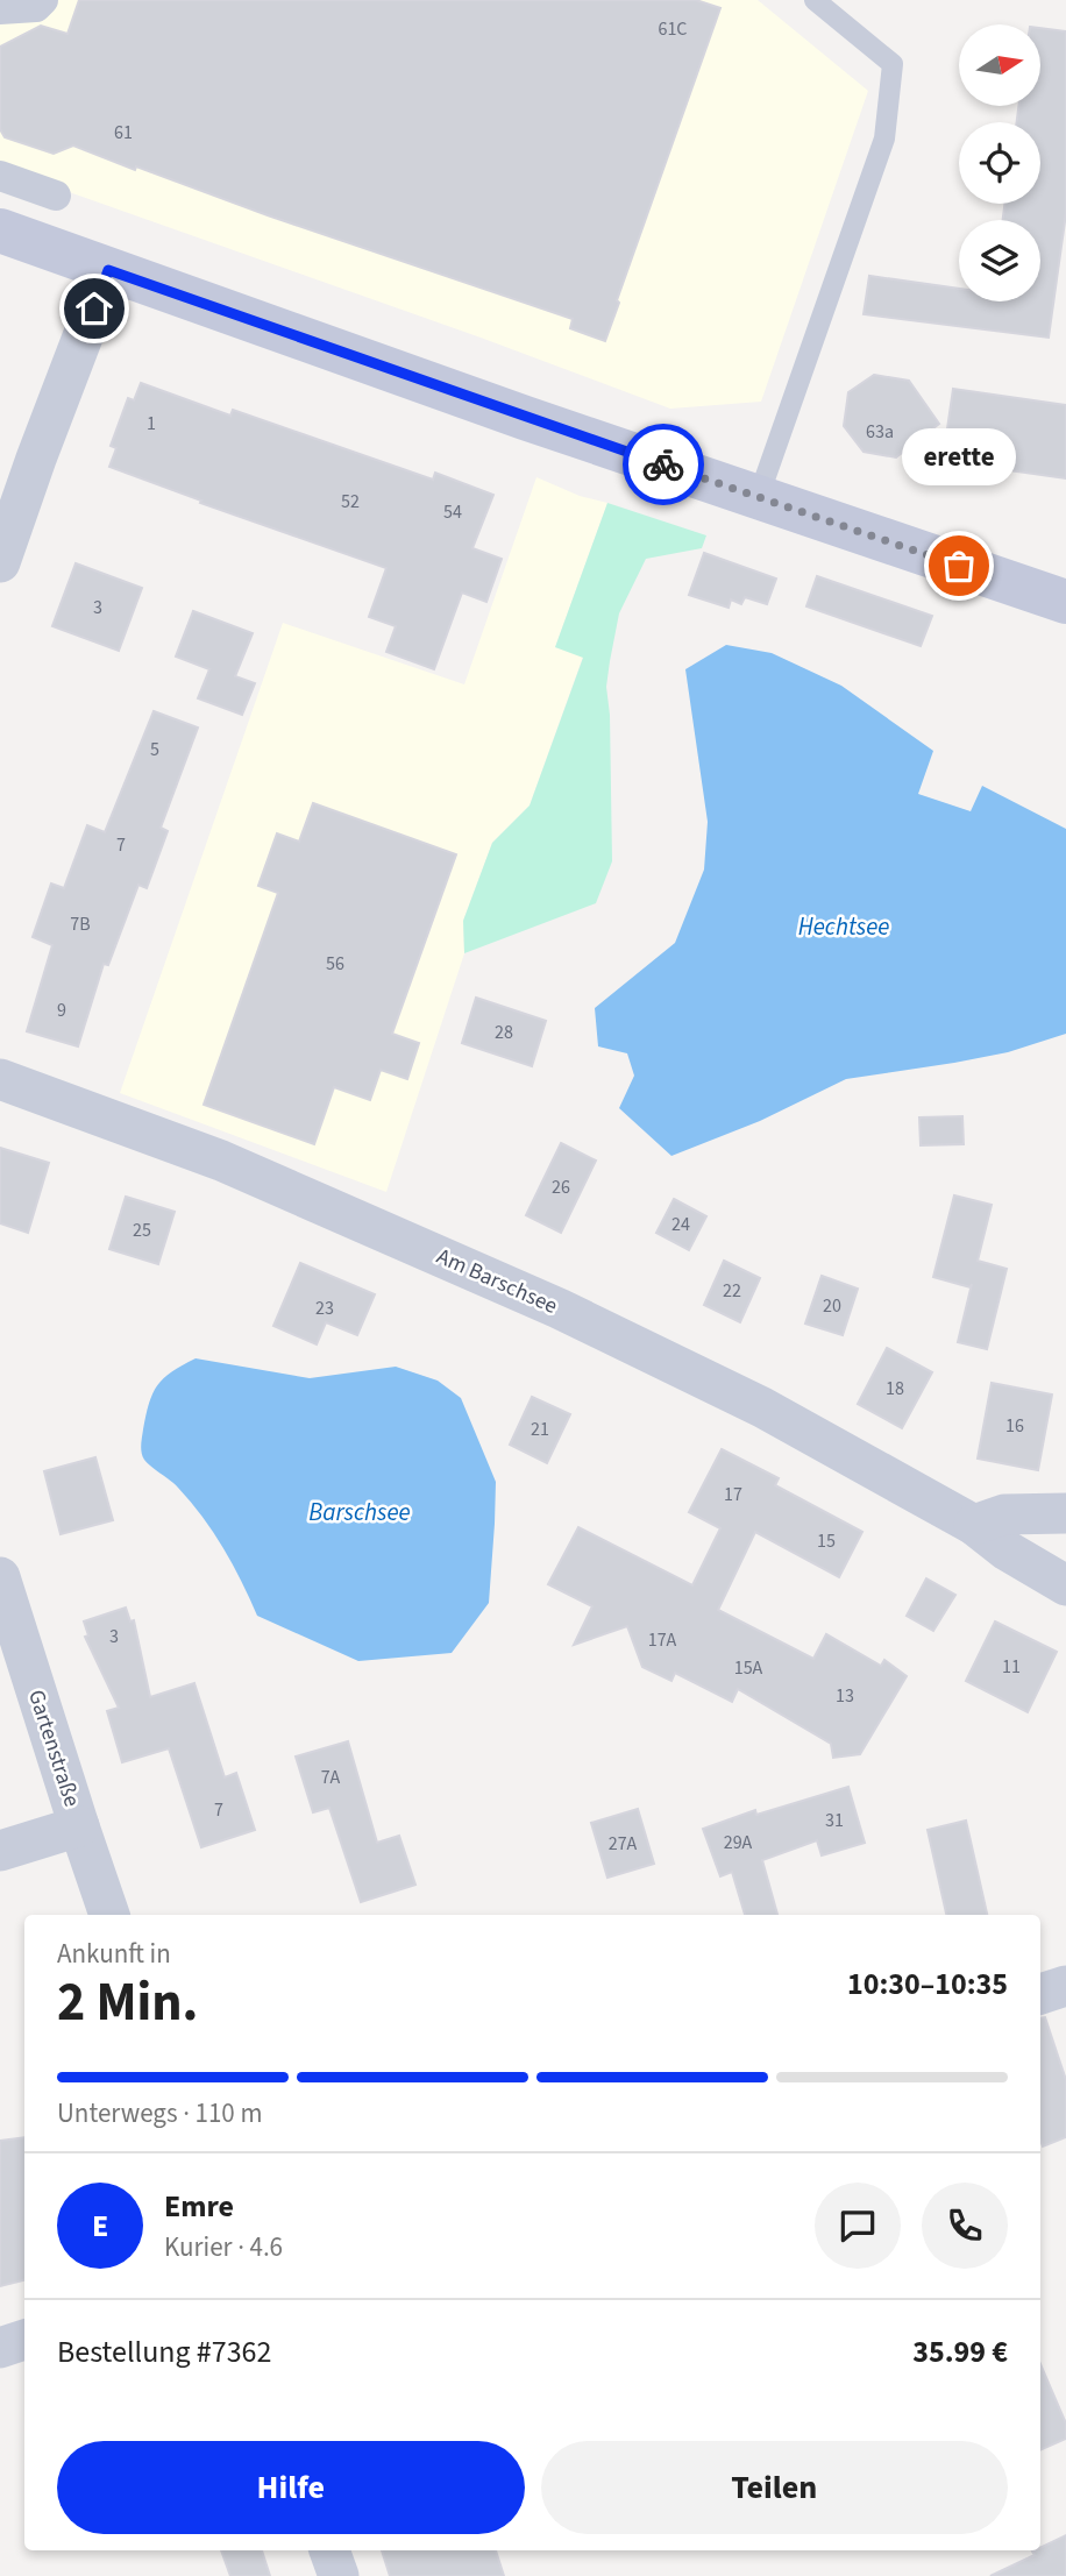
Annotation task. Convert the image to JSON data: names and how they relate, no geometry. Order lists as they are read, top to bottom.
{
  "streets": {
    "street": ["Am Barschsee", "Gartenstraße"]
  },
  "water": ["Hechtsee", "Barschsee"],
  "places": ["erette"],
  "house_numbers": [
    "61C",
    "61",
    "1",
    "63a",
    "52",
    "54",
    "3",
    "5",
    "7",
    "7B",
    "56",
    "9",
    "28",
    "26",
    "24",
    "25",
    "22",
    "20",
    "23",
    "18",
    "16",
    "21",
    "17",
    "15",
    "3",
    "17A",
    "11",
    "15A",
    "13",
    "7A",
    "7",
    "31",
    "29A",
    "27A"
  ],
  "north": "right",
  "page": {
    "bubble": "erette",
    "heading": ["2 Min.", "Ankunft in", "10:30–10:35"],
    "panel": [
      "Emre",
      "Kurier · 4.6",
      "Bestellung #7362",
      "35.99 €"
    ],
    "bar": "Unterwegs · 110 m",
    "round": "E",
    "buttons": ["Hilfe", "Teilen"]
  }
}
